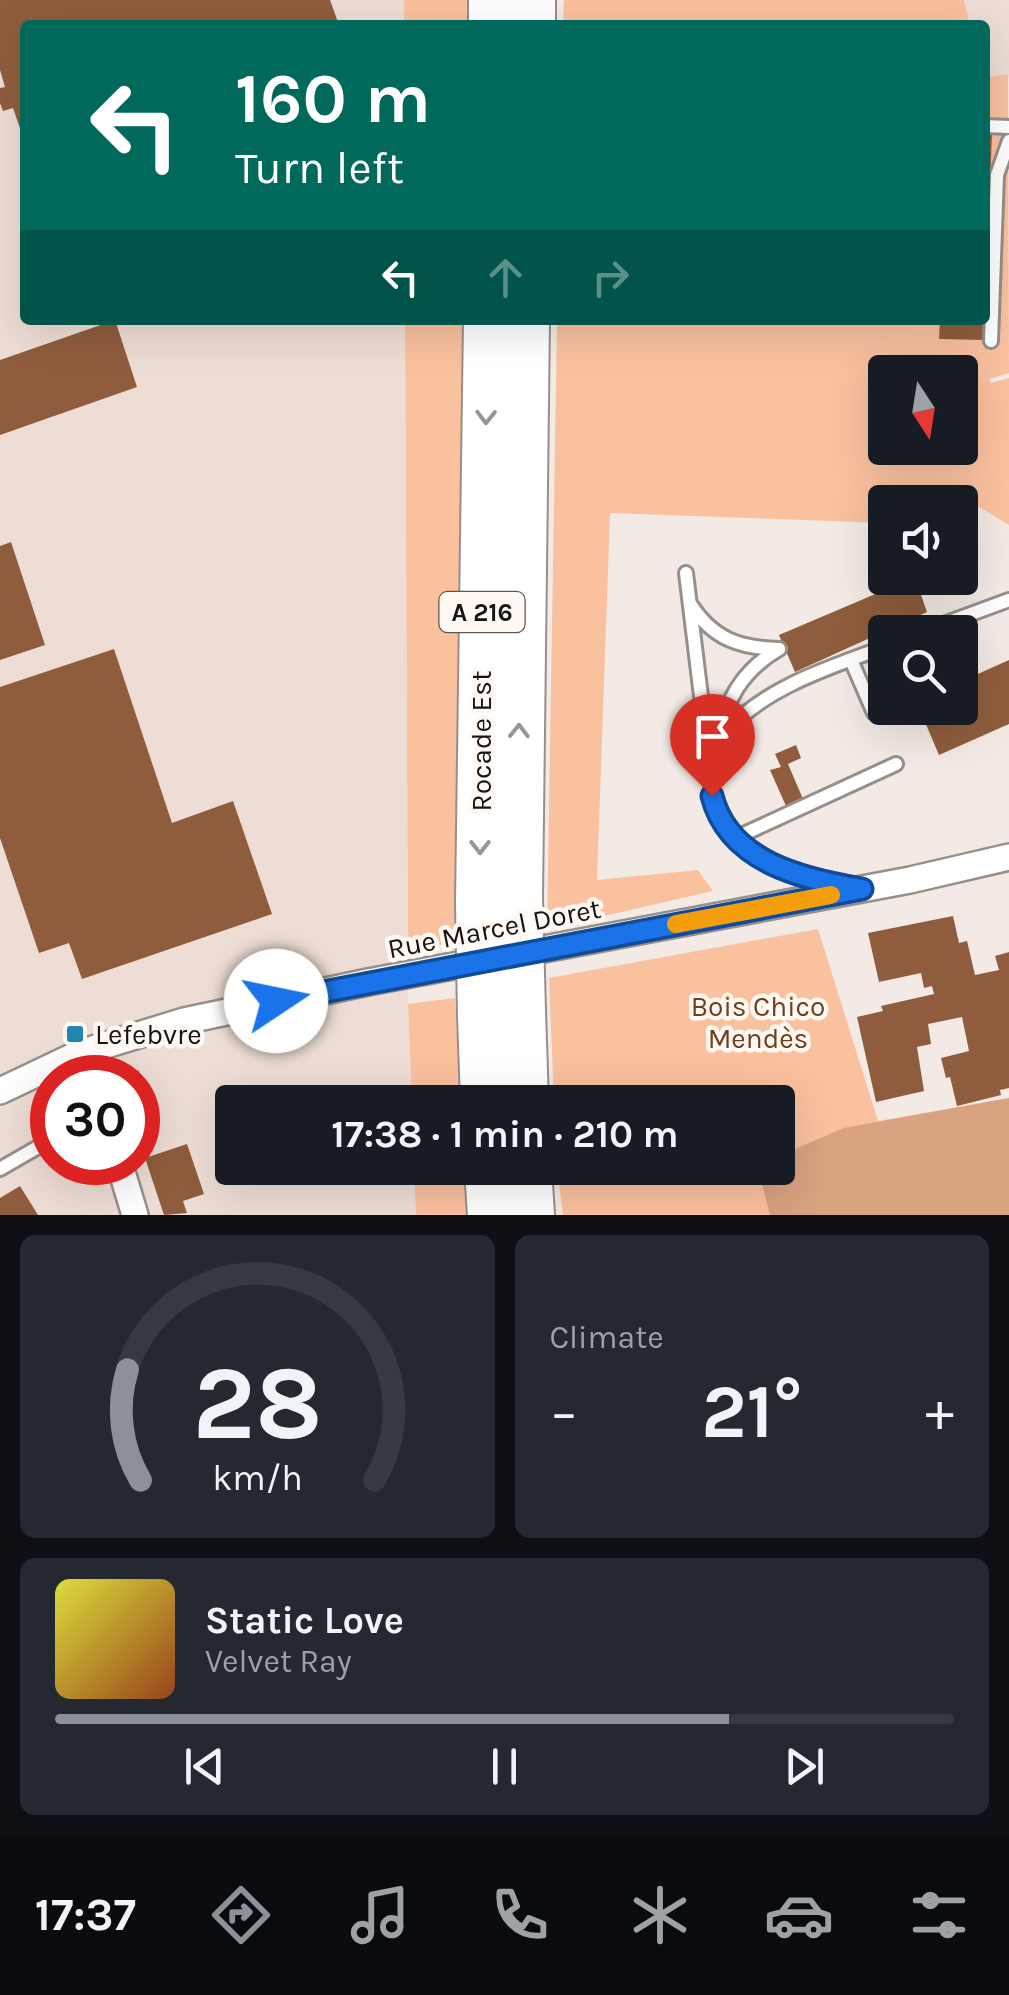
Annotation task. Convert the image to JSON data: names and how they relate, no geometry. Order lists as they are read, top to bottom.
{
  "streets": {
    "highway": ["A 216", "Rocade Est"],
    "street": ["Rue Marcel Doret"]
  },
  "parks": ["Bois Chico Mendès"],
  "places": {
    "transit": ["Lefebvre"]
  },
  "north": "bottom",
  "page": {
    "turn": ["160 m", "Turn left"],
    "limit": "30",
    "trip": "17:38 · 1 min · 210 m",
    "tile": "Climate",
    "heat": ["−", "21°", "+"],
    "song": ["Static Love", "Velvet Ray"],
    "tabs": "17:37",
    "gauge": ["28", "km/h"]
  }
}
